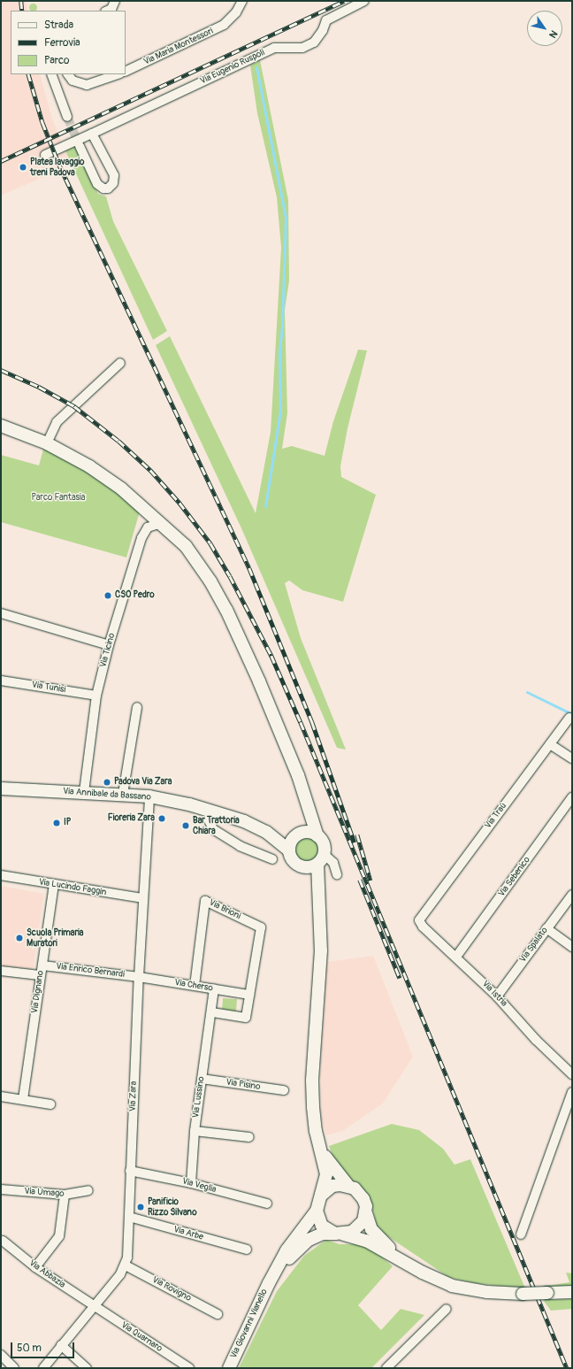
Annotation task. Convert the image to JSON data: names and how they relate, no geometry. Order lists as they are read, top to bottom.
{
  "streets": {
    "main road": ["Via Annibale da Bassano", "Via Giovanni Vianello"],
    "street": [
      "Via Maria Montessori",
      "Via Eugenio Ruspoli",
      "Via Ticino",
      "Via Tunisi",
      "Via Traù",
      "Via Sebenico",
      "Via Lucindo Faggin",
      "Via Brioni",
      "Via Spalato",
      "Via Enrico Bernardi",
      "Via Cherso",
      "Via Dignano",
      "Via Istria",
      "Via Pisino",
      "Via Zara",
      "Via Lussino",
      "Via Veglia",
      "Via Umago",
      "Via Arbe",
      "Via Abbazia",
      "Via Rovigno",
      "Via Quarnaro"
    ]
  },
  "crossings": [
    ["Via Ticino", "Via Tunisi"],
    ["Via Ticino", "Via Annibale da Bassano"],
    ["Via Annibale da Bassano", "Via Zara"],
    ["Via Traù", "Via Istria"],
    ["Via Sebenico", "Via Istria"],
    ["Via Lucindo Faggin", "Via Dignano"],
    ["Via Lucindo Faggin", "Via Zara"],
    ["Via Brioni", "Via Cherso"],
    ["Via Spalato", "Via Istria"],
    ["Via Enrico Bernardi", "Via Cherso"],
    ["Via Enrico Bernardi", "Via Dignano"],
    ["Via Enrico Bernardi", "Via Zara"],
    ["Via Cherso", "Via Zara"],
    ["Via Cherso", "Via Lussino"],
    ["Via Pisino", "Via Lussino"],
    ["Via Zara", "Via Veglia"],
    ["Via Zara", "Via Arbe"],
    ["Via Zara", "Via Rovigno"],
    ["Via Lussino", "Via Veglia"],
    ["Via Abbazia", "Via Quarnaro"]
  ],
  "parks": ["Parco Fantasia"],
  "places": [
    "Platea lavaggio treni Padova",
    "CSO Pedro",
    "Padova Via Zara",
    "Fioreria Zara",
    "IP",
    "Bar Trattoria Chiara",
    "Scuola Primaria Muratori",
    "Panificio Rizzo Silvano"
  ],
  "legend": ["Strada", "Ferrovia", "Parco"],
  "scale_bar": "50 m",
  "north": "bottom right"
}
